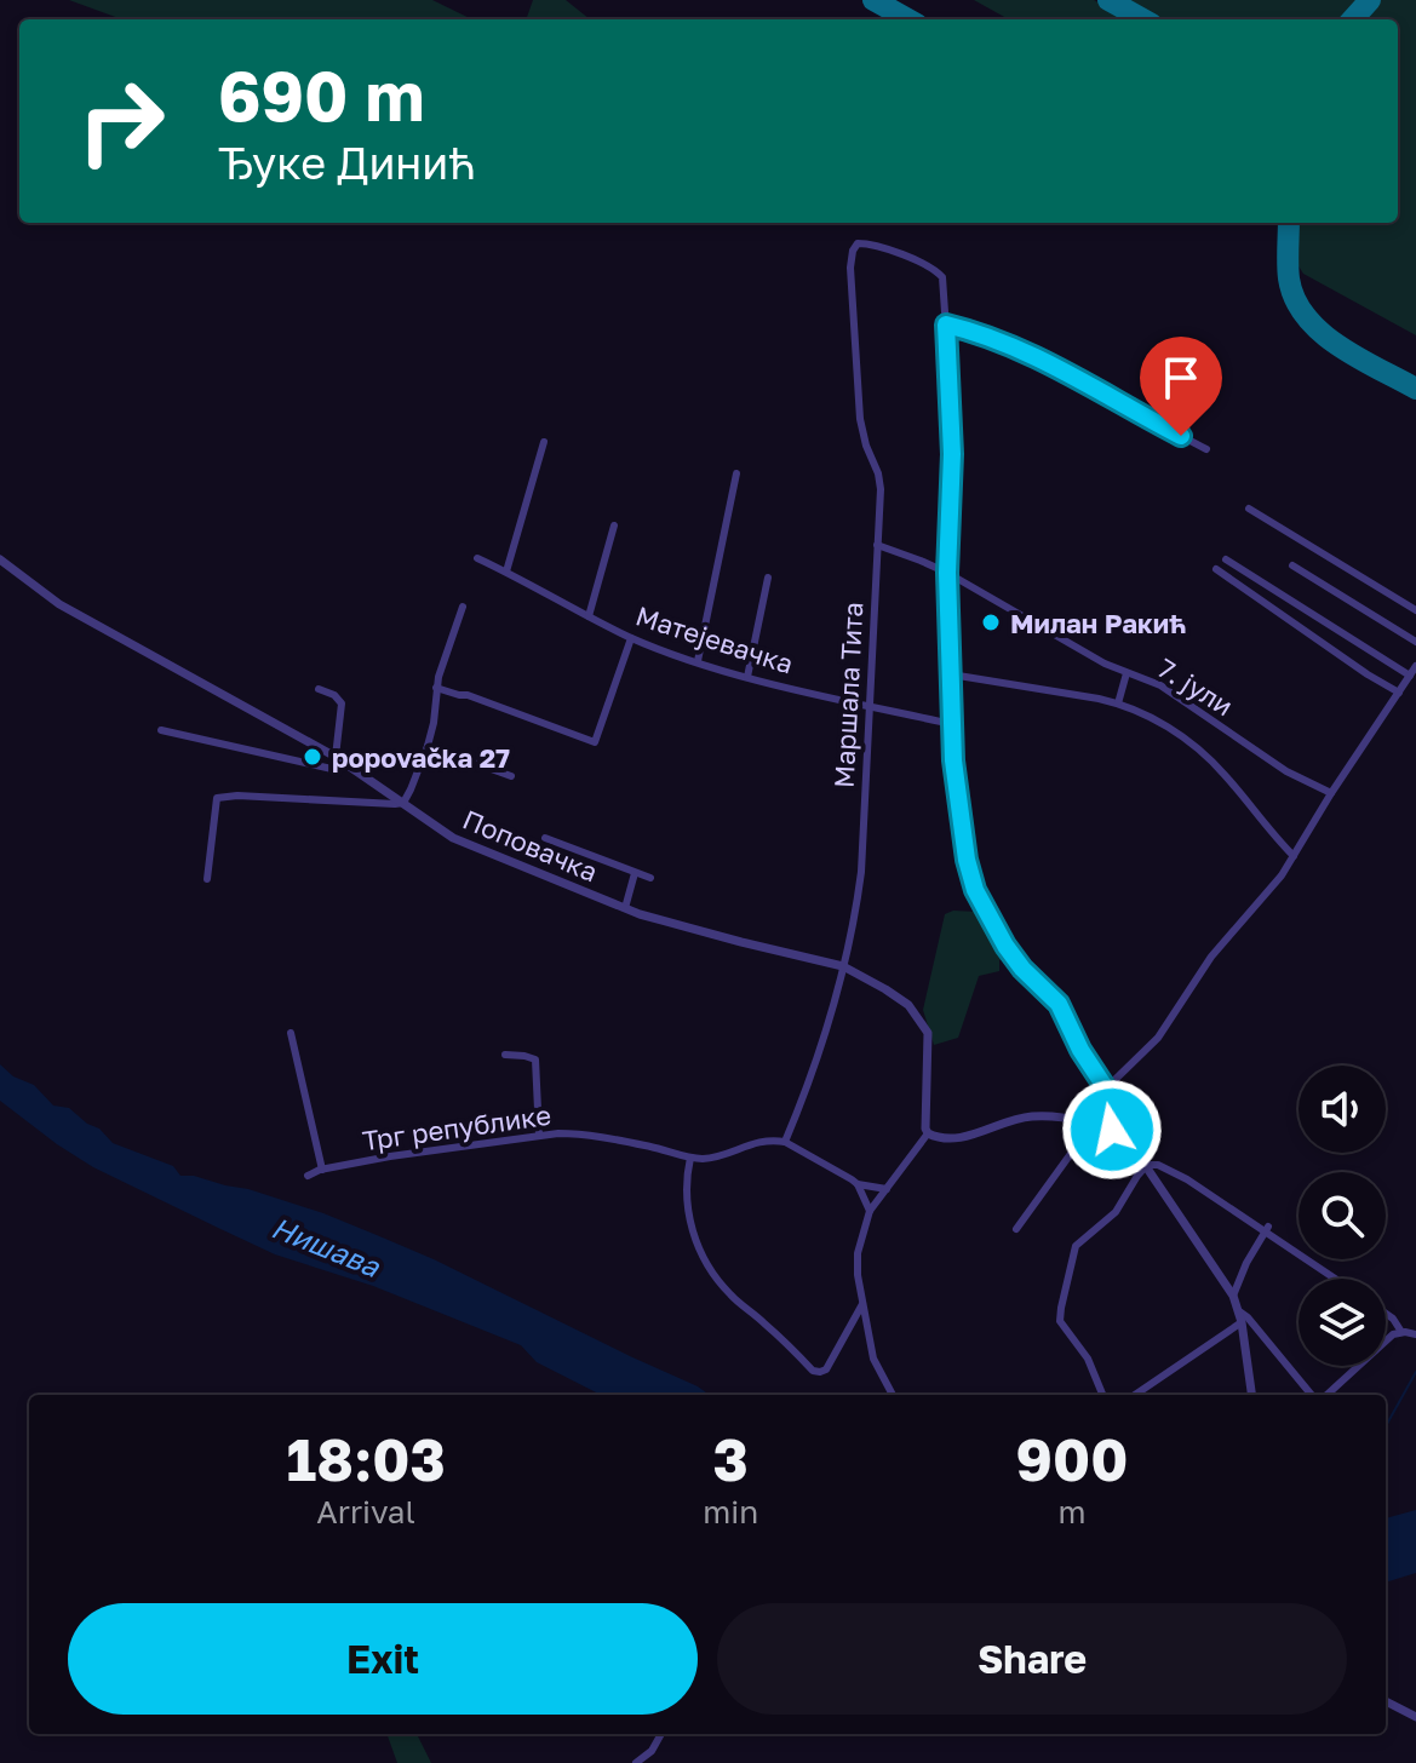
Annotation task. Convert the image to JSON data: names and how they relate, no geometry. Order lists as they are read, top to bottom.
{
  "streets": {
    "street": [
      "Матејевачка",
      "7. јули",
      "Маршала Тита",
      "Поповачка",
      "Трг републике"
    ]
  },
  "crossings": [
    ["Матејевачка", "Маршала Тита"],
    ["7. јули", "Маршала Тита"],
    ["Маршала Тита", "Поповачка"],
    ["Маршала Тита", "Трг републике"]
  ],
  "water": ["Нишава"],
  "places": ["Милан Ракић", "popovačka 27"],
  "page": {
    "turn": ["690 m", "Ђуке Динић"],
    "eta": [
      "18:03",
      "Arrival",
      "3",
      "min",
      "900",
      "m"
    ],
    "buttons": ["Exit", "Share"]
  }
}
